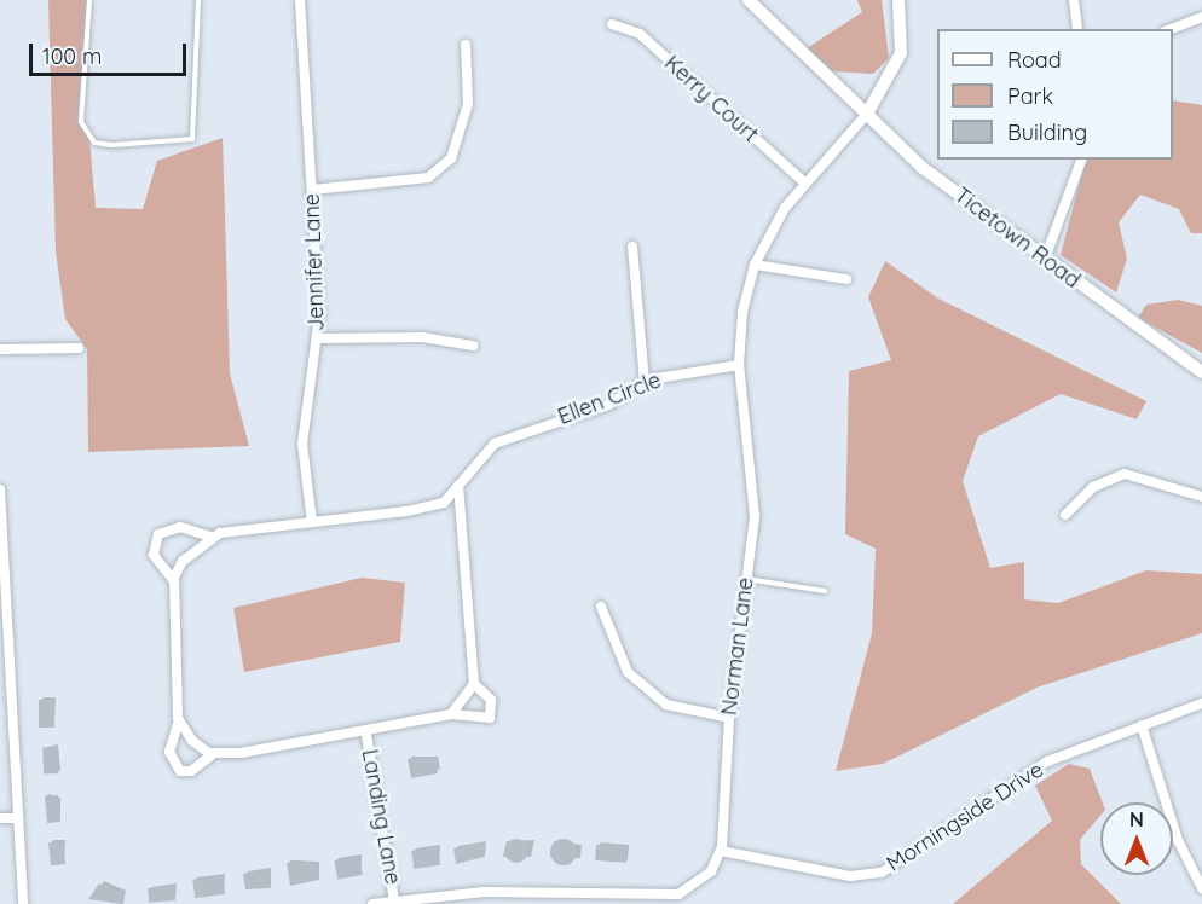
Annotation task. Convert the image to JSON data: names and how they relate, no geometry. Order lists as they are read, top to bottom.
{
  "streets": {
    "street": [
      "Kerry Court",
      "Ticetown Road",
      "Jennifer Lane",
      "Ellen Circle",
      "Norman Lane",
      "Landing Lane",
      "Morningside Drive"
    ]
  },
  "crossings": [
    ["Kerry Court", "Norman Lane"],
    ["Ticetown Road", "Norman Lane"],
    ["Jennifer Lane", "Ellen Circle"],
    ["Ellen Circle", "Norman Lane"],
    ["Norman Lane", "Morningside Drive"]
  ],
  "legend": ["Road", "Park", "Building"],
  "scale_bar": "100 m",
  "north": "top"
}
